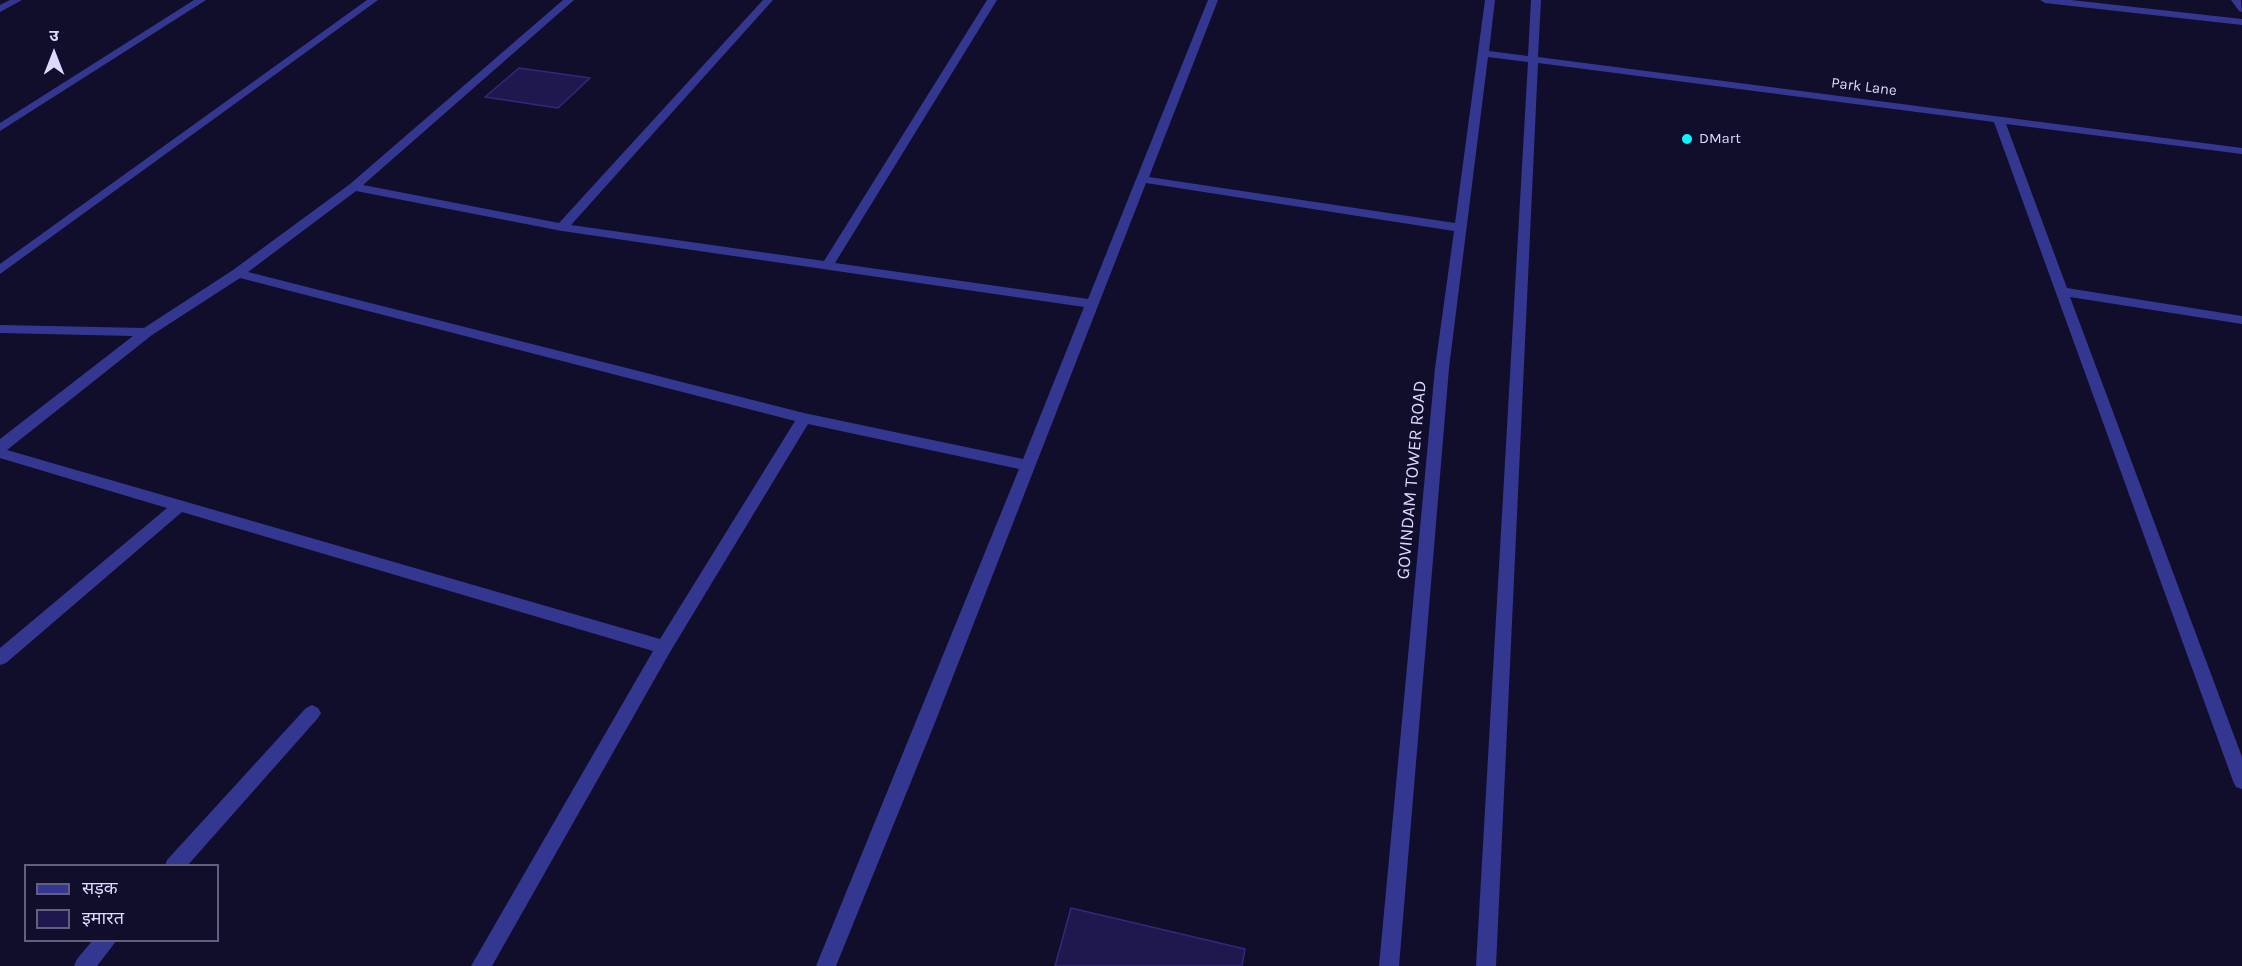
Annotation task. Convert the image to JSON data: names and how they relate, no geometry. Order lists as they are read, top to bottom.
{
  "streets": {
    "street": ["Park Lane", "GOVINDAM TOWER ROAD"]
  },
  "crossings": [
    ["Park Lane", "GOVINDAM TOWER ROAD"]
  ],
  "places": ["DMart"],
  "legend": ["सड़क", "इमारत"],
  "north": "top"
}
